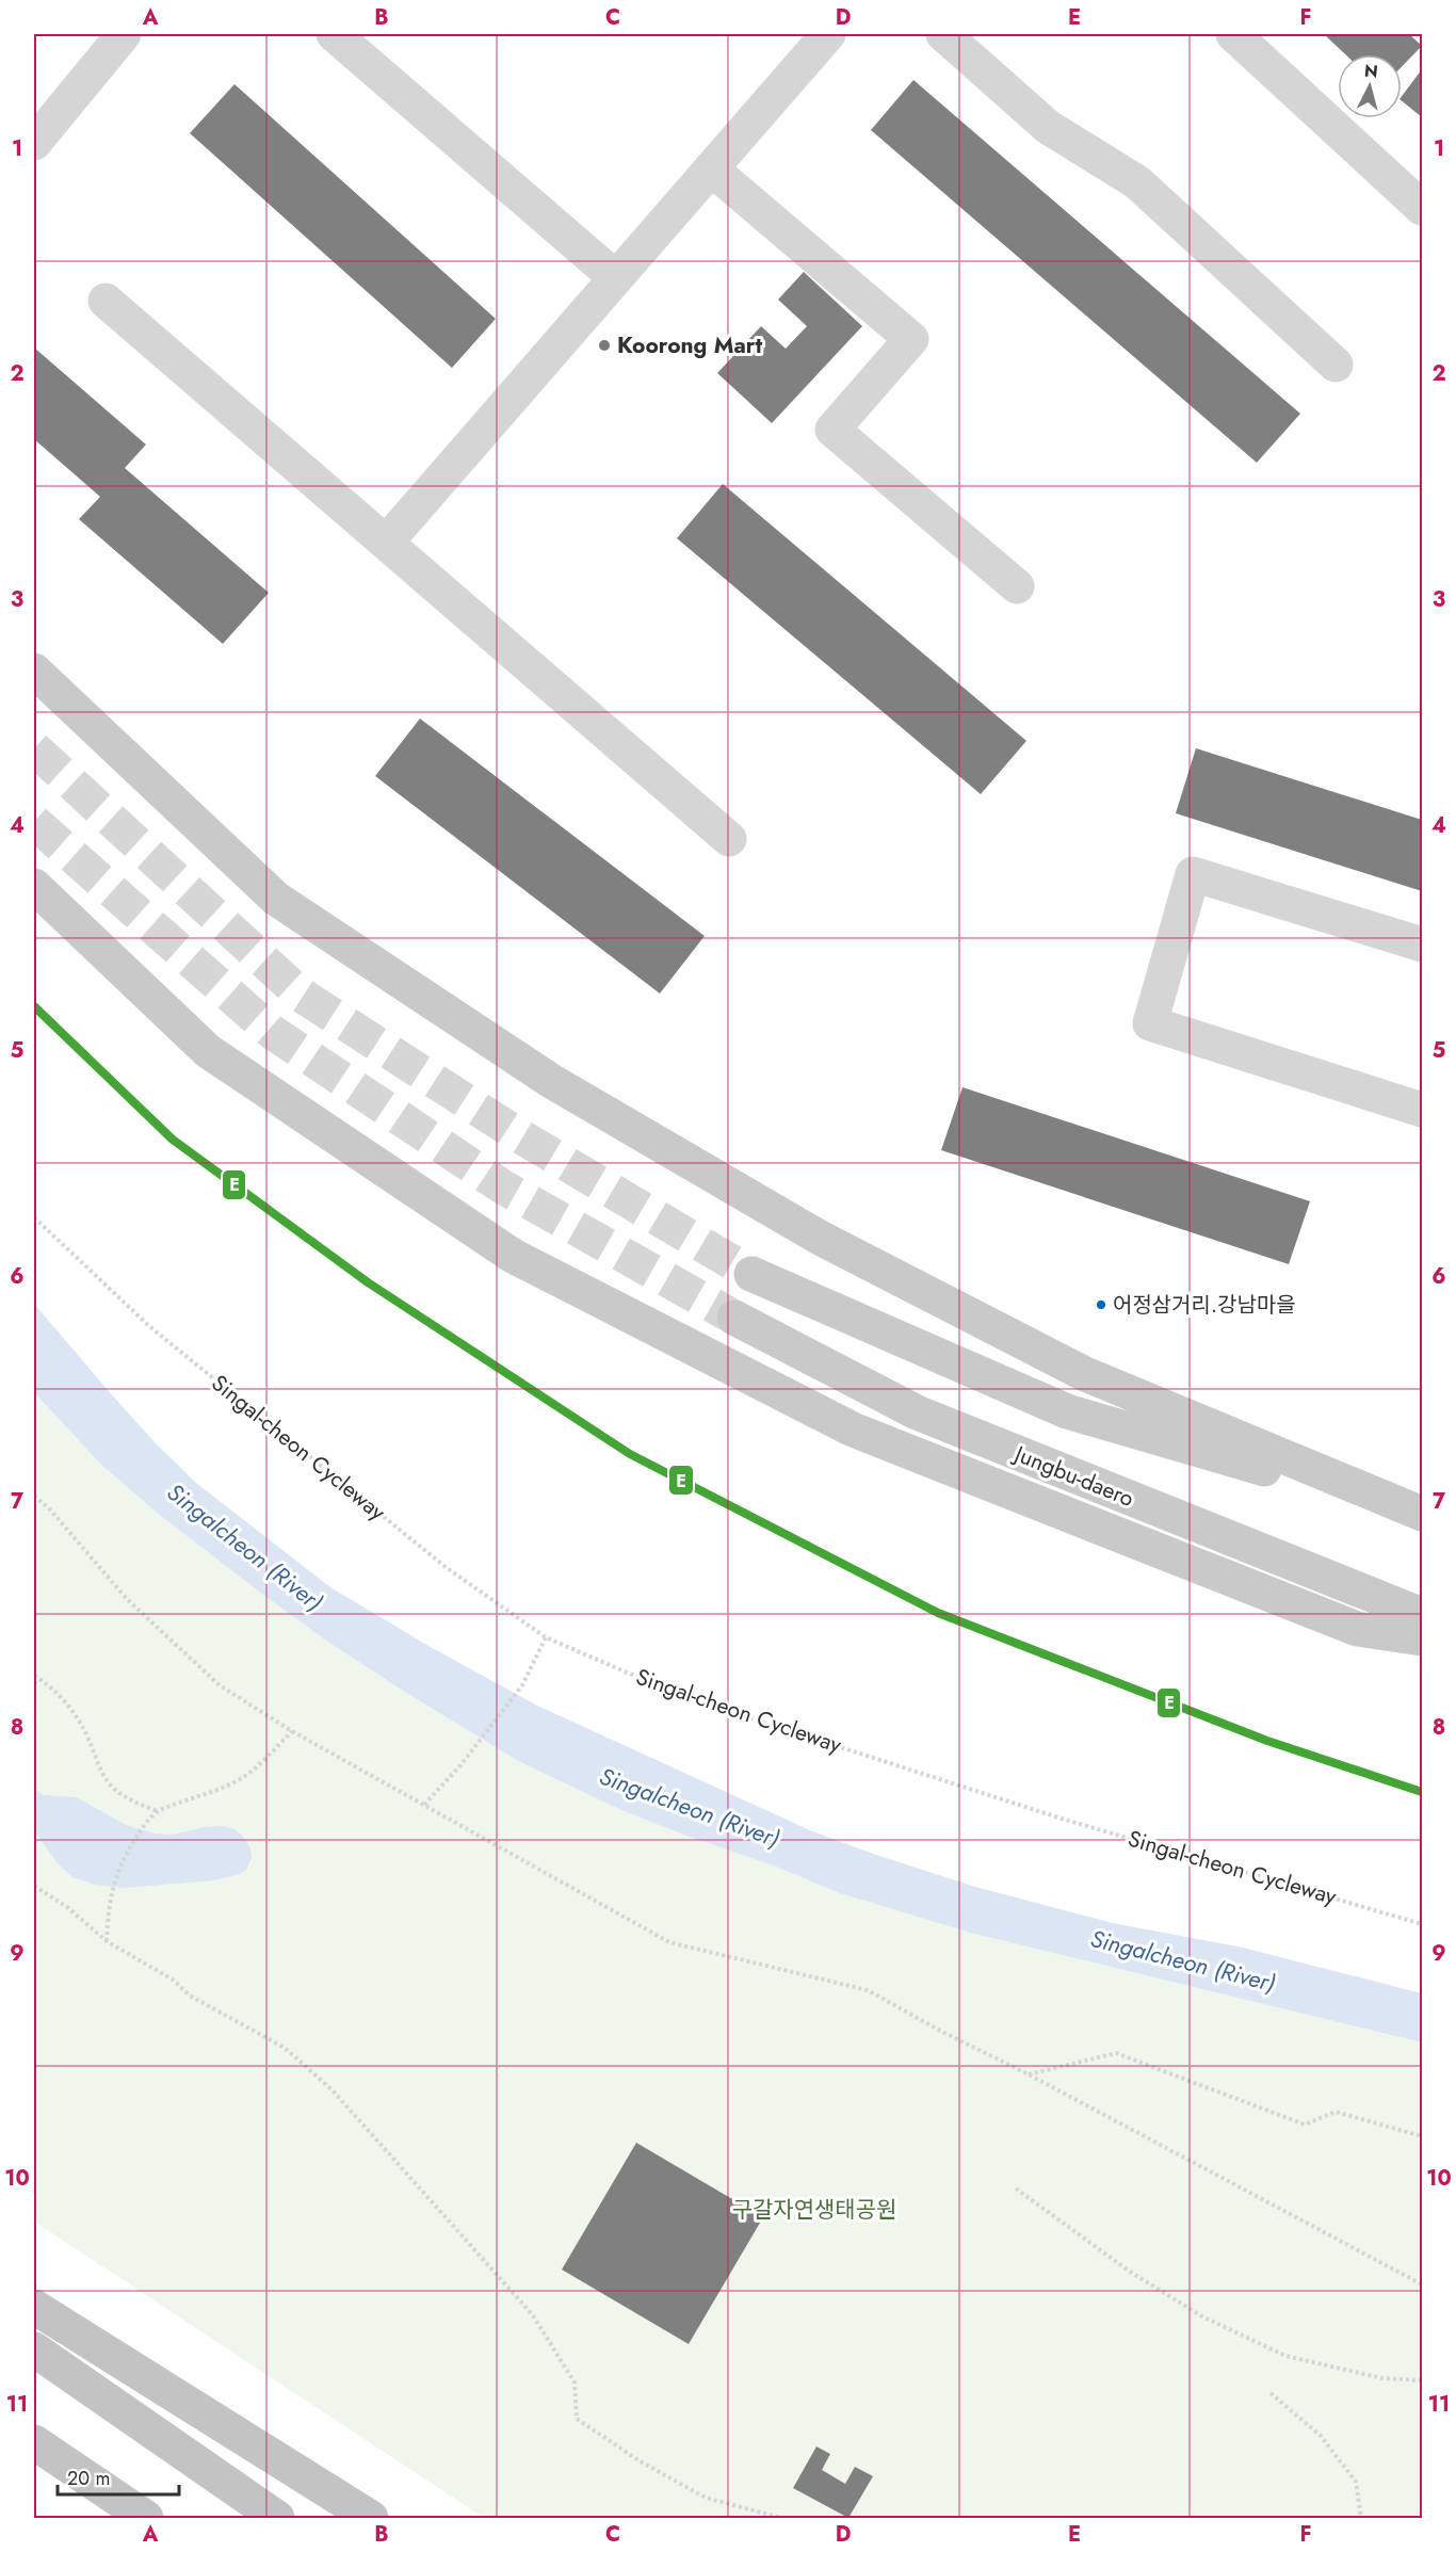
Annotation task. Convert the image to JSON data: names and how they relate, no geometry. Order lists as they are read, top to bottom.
{
  "streets": {
    "main road": ["Jungbu-daero"],
    "path": ["Singal-cheon Cycleway"]
  },
  "water": ["Singalcheon (River)"],
  "parks": ["구갈자연생태공원"],
  "places": ["Koorong Mart", "어정삼거리.강남마을"],
  "lines": ["transit line E"],
  "scale_bar": "20 m",
  "north": "top",
  "grid": {
    "columns": [
      "A",
      "B",
      "C",
      "D",
      "E",
      "F"
    ],
    "rows": [
      "1",
      "2",
      "3",
      "4",
      "5",
      "6",
      "7",
      "8",
      "9",
      "10",
      "11"
    ]
  }
}
